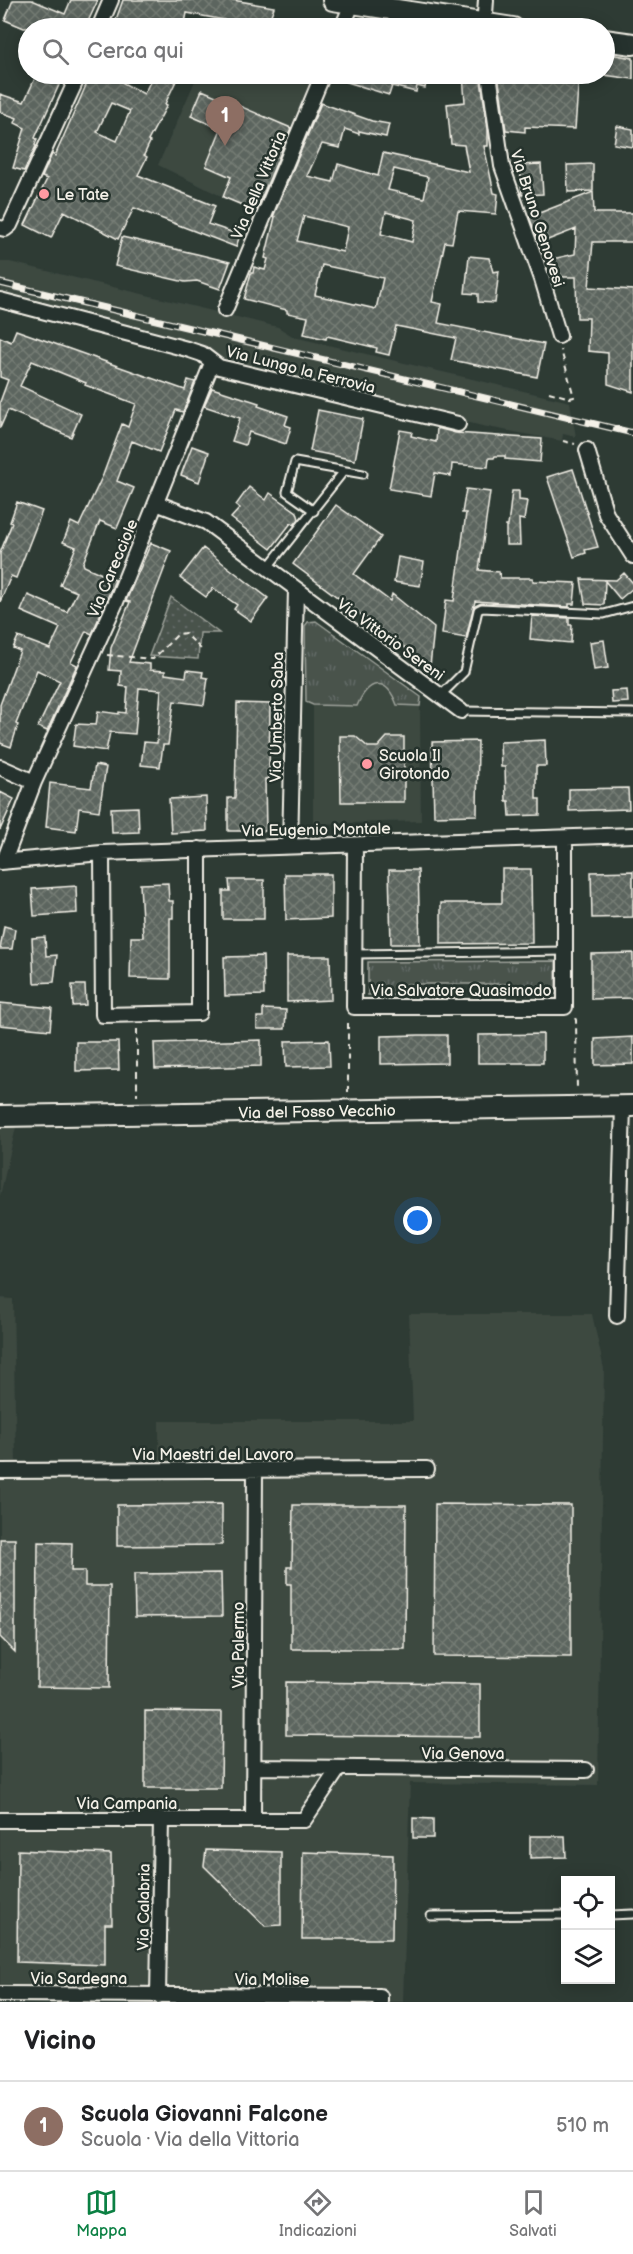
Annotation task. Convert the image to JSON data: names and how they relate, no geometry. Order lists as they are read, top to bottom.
{
  "streets": {
    "street": [
      "Via della Vittoria",
      "Via Bruno Genovesi",
      "Via Lungo la Ferrovia",
      "Via Carecciole",
      "Via Vittorio Sereni",
      "Via Umberto Saba",
      "Via Eugenio Montale",
      "Via Salvatore Quasimodo",
      "Via del Fosso Vecchio",
      "Via Maestri del Lavoro",
      "Via Palermo",
      "Via Genova",
      "Via Campania",
      "Via Calabria",
      "Via Sardegna",
      "Via Molise"
    ]
  },
  "crossings": [
    ["Via Lungo la Ferrovia", "Via Carecciole"],
    ["Via Carecciole", "Via Vittorio Sereni"],
    ["Via Carecciole", "Via Eugenio Montale"],
    ["Via Vittorio Sereni", "Via Umberto Saba"],
    ["Via Umberto Saba", "Via Eugenio Montale"],
    ["Via Eugenio Montale", "Via Salvatore Quasimodo"],
    ["Via Maestri del Lavoro", "Via Palermo"],
    ["Via Palermo", "Via Genova"],
    ["Via Palermo", "Via Campania"],
    ["Via Campania", "Via Calabria"],
    ["Via Calabria", "Via Sardegna"],
    ["Via Calabria", "Via Molise"],
    ["Via Sardegna", "Via Molise"]
  ],
  "places": ["Le Tate", "Scuola Il Girotondo"],
  "page": {
    "search": "Cerca qui",
    "pins": "1",
    "heading": "Vicino",
    "list": [
      {
        "mark": "1",
        "name": "Scuola Giovanni Falcone",
        "note": "Scuola · Via della Vittoria",
        "value": "510 m"
      }
    ],
    "nav": ["Mappa", "Indicazioni", "Salvati"]
  }
}
